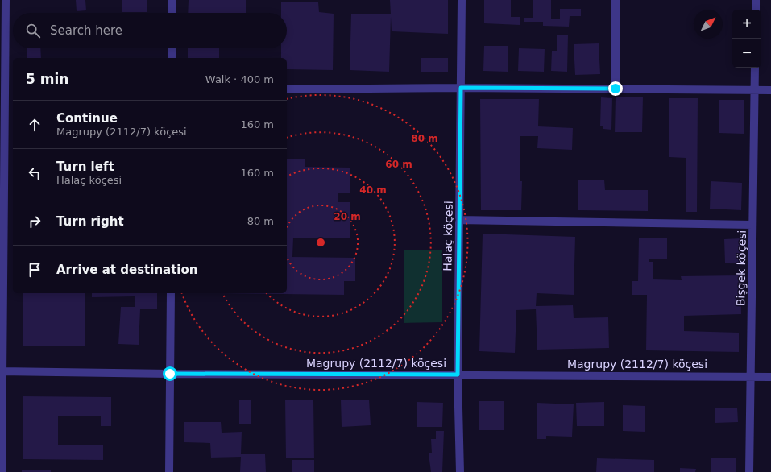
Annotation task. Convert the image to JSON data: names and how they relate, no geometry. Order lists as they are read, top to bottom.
{
  "streets": {
    "street": ["Halaç köçesi", "Bişgek köçesi", "Magrupy (2112/7) köçesi"]
  },
  "crossings": [
    ["Halaç köçesi", "Magrupy (2112/7) köçesi"],
    ["Bişgek köçesi", "Magrupy (2112/7) köçesi"]
  ],
  "north": "top right",
  "page": {
    "map_buttons": ["+", "−"],
    "search": "Search here",
    "heading": ["5 min", "Walk · 400 m"],
    "list": [
      ["Continue", "Magrupy (2112/7) köçesi", "160 m"],
      ["Turn left", "Halaç köçesi", "160 m"],
      ["Turn right", "80 m"],
      "Arrive at destination"
    ]
  },
  "rings": [
    "80 m",
    "60 m",
    "40 m",
    "20 m"
  ]
}
